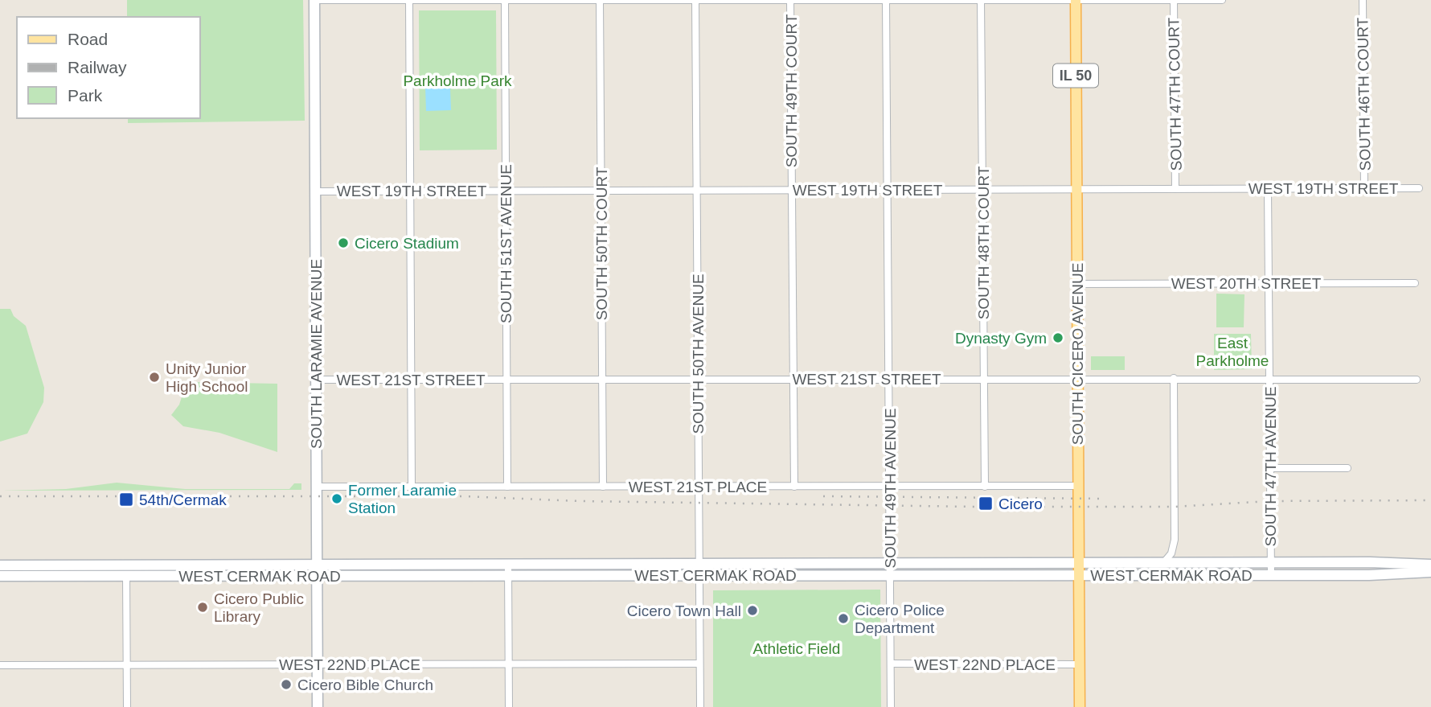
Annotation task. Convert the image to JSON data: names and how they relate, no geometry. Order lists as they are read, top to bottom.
{
  "streets": {
    "main road": [
      "IL 50",
      "SOUTH LARAMIE AVENUE",
      "SOUTH CICERO AVENUE",
      "WEST CERMAK ROAD"
    ],
    "street": [
      "SOUTH 49TH COURT",
      "SOUTH 47TH COURT",
      "SOUTH 46TH COURT",
      "WEST 19TH STREET",
      "SOUTH 48TH COURT",
      "SOUTH 51ST AVENUE",
      "SOUTH 50TH COURT",
      "WEST 20TH STREET",
      "SOUTH 50TH AVENUE",
      "WEST 21ST STREET",
      "SOUTH 47TH AVENUE",
      "WEST 21ST PLACE",
      "SOUTH 49TH AVENUE",
      "WEST 22ND PLACE"
    ]
  },
  "crossings": [
    ["SOUTH 49TH COURT", "WEST 19TH STREET"],
    ["SOUTH 49TH COURT", "WEST 21ST STREET"],
    ["SOUTH 49TH COURT", "WEST 21ST PLACE"],
    ["SOUTH 47TH COURT", "WEST 19TH STREET"],
    ["SOUTH 46TH COURT", "WEST 19TH STREET"],
    ["WEST 19TH STREET", "SOUTH 48TH COURT"],
    ["WEST 19TH STREET", "SOUTH 51ST AVENUE"],
    ["WEST 19TH STREET", "SOUTH 50TH COURT"],
    ["WEST 19TH STREET", "SOUTH LARAMIE AVENUE"],
    ["WEST 19TH STREET", "SOUTH 50TH AVENUE"],
    ["WEST 19TH STREET", "SOUTH CICERO AVENUE"],
    ["WEST 19TH STREET", "SOUTH 47TH AVENUE"],
    ["WEST 19TH STREET", "SOUTH 49TH AVENUE"],
    ["SOUTH 48TH COURT", "WEST 21ST STREET"],
    ["SOUTH 48TH COURT", "WEST 21ST PLACE"],
    ["SOUTH 51ST AVENUE", "WEST 21ST STREET"],
    ["SOUTH 51ST AVENUE", "WEST 21ST PLACE"],
    ["SOUTH 50TH COURT", "WEST 21ST STREET"],
    ["SOUTH 50TH COURT", "WEST 21ST PLACE"],
    ["WEST 20TH STREET", "SOUTH CICERO AVENUE"],
    ["WEST 20TH STREET", "SOUTH 47TH AVENUE"],
    ["SOUTH LARAMIE AVENUE", "WEST 21ST STREET"],
    ["SOUTH LARAMIE AVENUE", "WEST 21ST PLACE"],
    ["SOUTH LARAMIE AVENUE", "WEST CERMAK ROAD"],
    ["SOUTH LARAMIE AVENUE", "WEST 22ND PLACE"],
    ["SOUTH 50TH AVENUE", "WEST 21ST STREET"],
    ["SOUTH 50TH AVENUE", "WEST 21ST PLACE"],
    ["SOUTH 50TH AVENUE", "WEST CERMAK ROAD"],
    ["SOUTH 50TH AVENUE", "WEST 22ND PLACE"],
    ["SOUTH CICERO AVENUE", "WEST 21ST STREET"],
    ["SOUTH CICERO AVENUE", "WEST 21ST PLACE"],
    ["SOUTH CICERO AVENUE", "WEST CERMAK ROAD"],
    ["SOUTH CICERO AVENUE", "WEST 22ND PLACE"],
    ["WEST 21ST STREET", "SOUTH 47TH AVENUE"],
    ["WEST 21ST STREET", "SOUTH 49TH AVENUE"],
    ["SOUTH 47TH AVENUE", "WEST CERMAK ROAD"],
    ["WEST 21ST PLACE", "SOUTH 49TH AVENUE"],
    ["SOUTH 49TH AVENUE", "WEST CERMAK ROAD"],
    ["SOUTH 49TH AVENUE", "WEST 22ND PLACE"]
  ],
  "parks": ["Parkholme Park", "East Parkholme", "Athletic Field"],
  "places": {
    "other": [
      "Cicero Stadium",
      "Dynasty Gym",
      "Unity Junior High School",
      "Former Laramie Station",
      "Cicero Public Library",
      "Cicero Town Hall",
      "Cicero Police Department",
      "Cicero Bible Church"
    ],
    "transit": ["54th/Cermak", "Cicero"]
  },
  "legend": ["Road", "Railway", "Park"]
}
